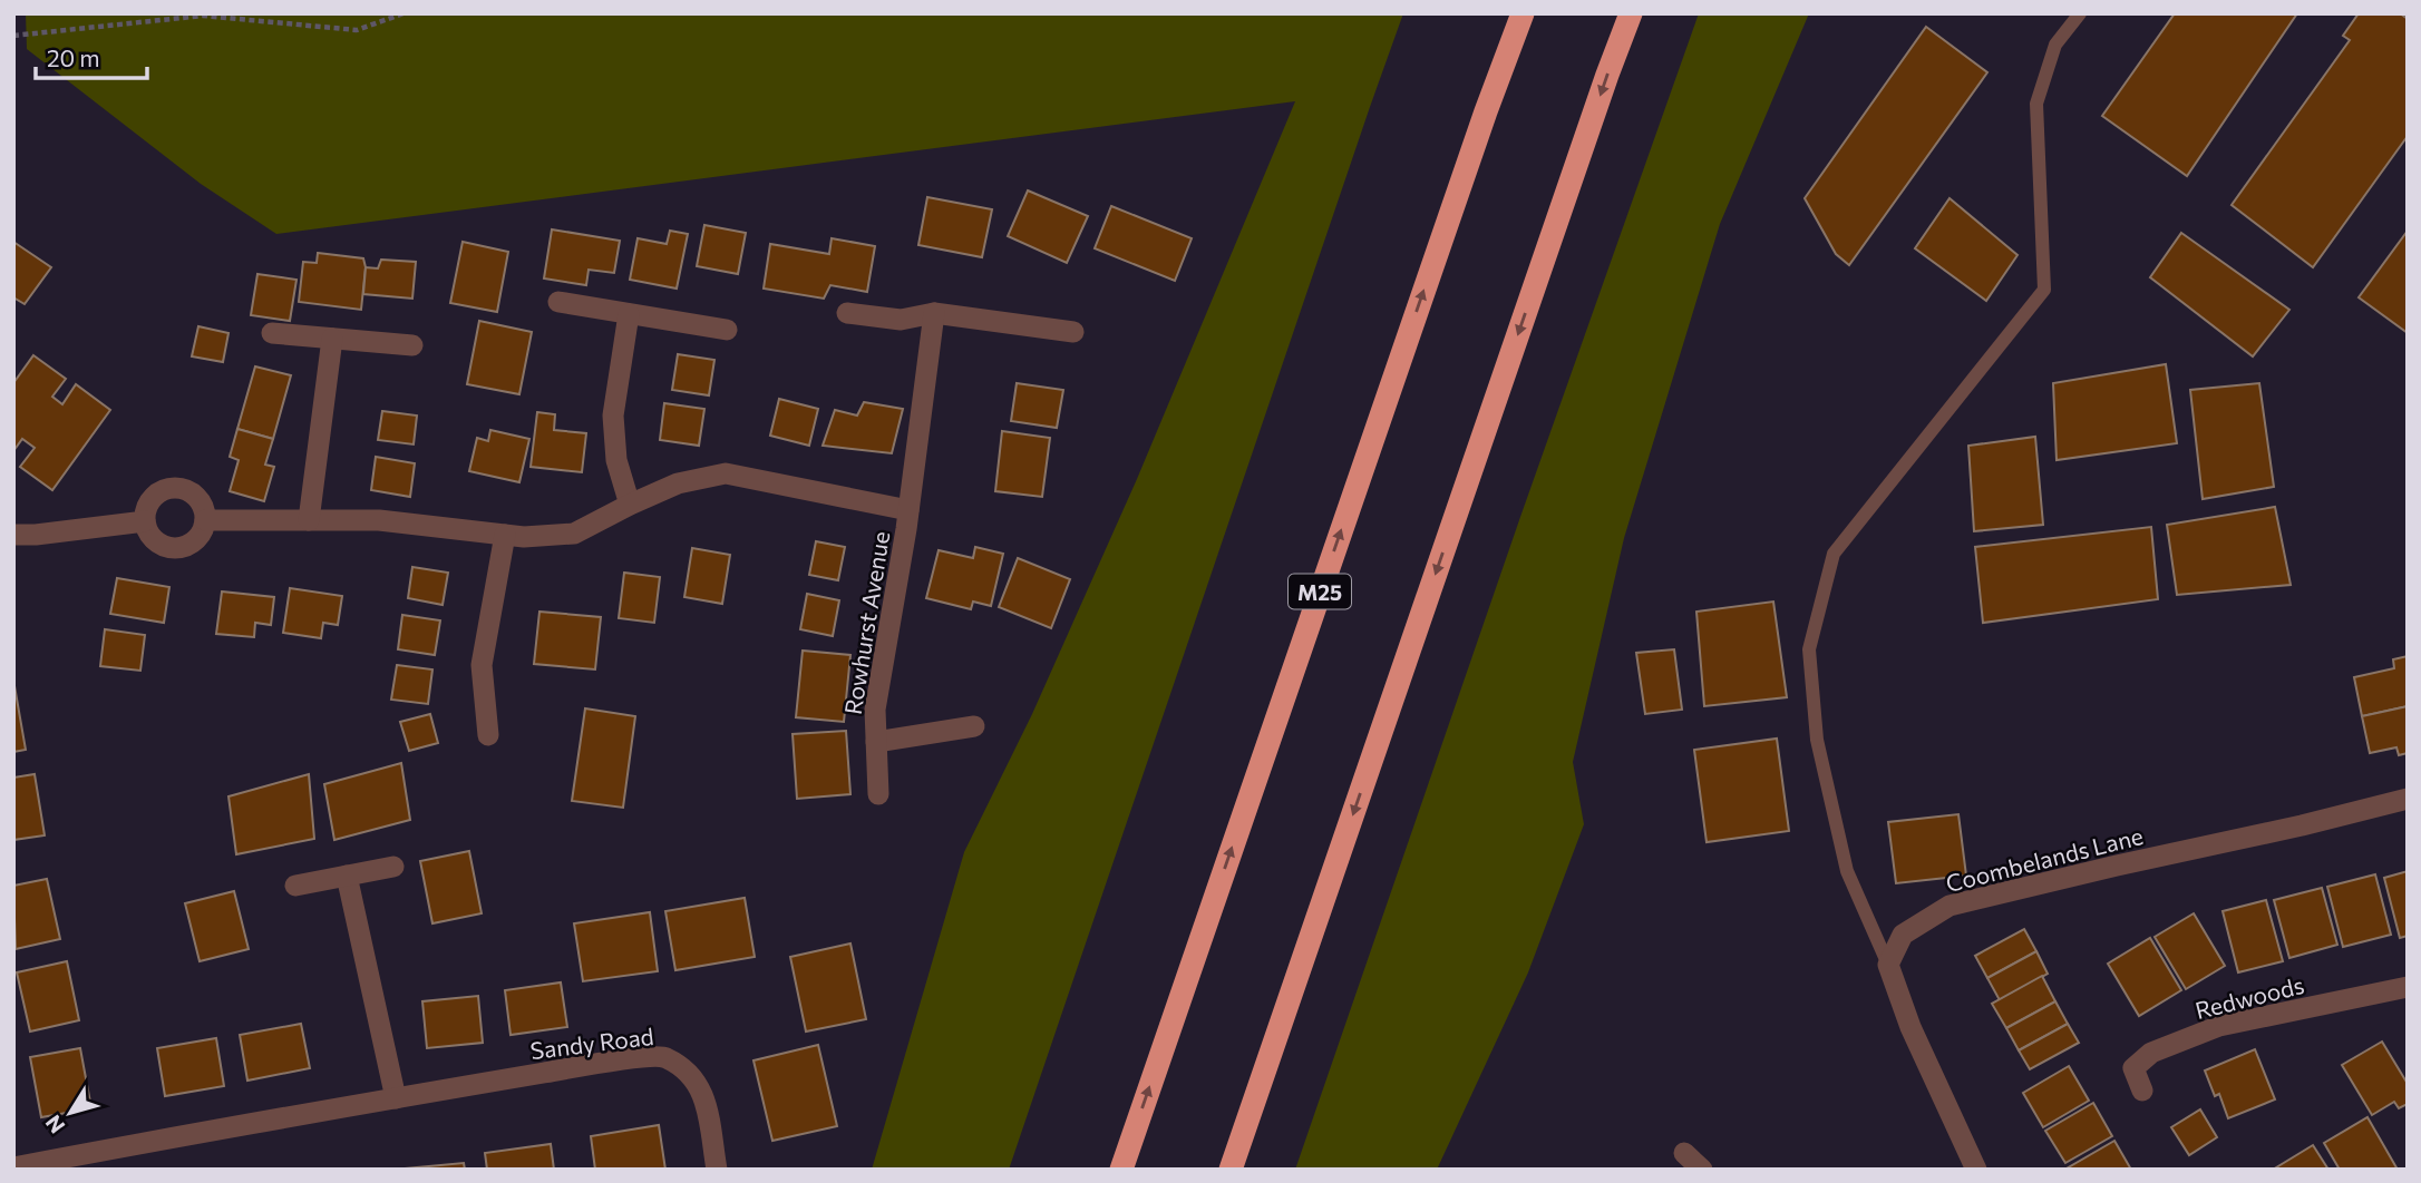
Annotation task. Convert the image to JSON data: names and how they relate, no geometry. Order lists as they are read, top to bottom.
{
  "streets": {
    "highway": ["M25"],
    "street": [
      "Rowhurst Avenue",
      "Coombelands Lane",
      "Redwoods",
      "Sandy Road"
    ]
  },
  "scale_bar": "20 m",
  "north": "bottom left"
}
